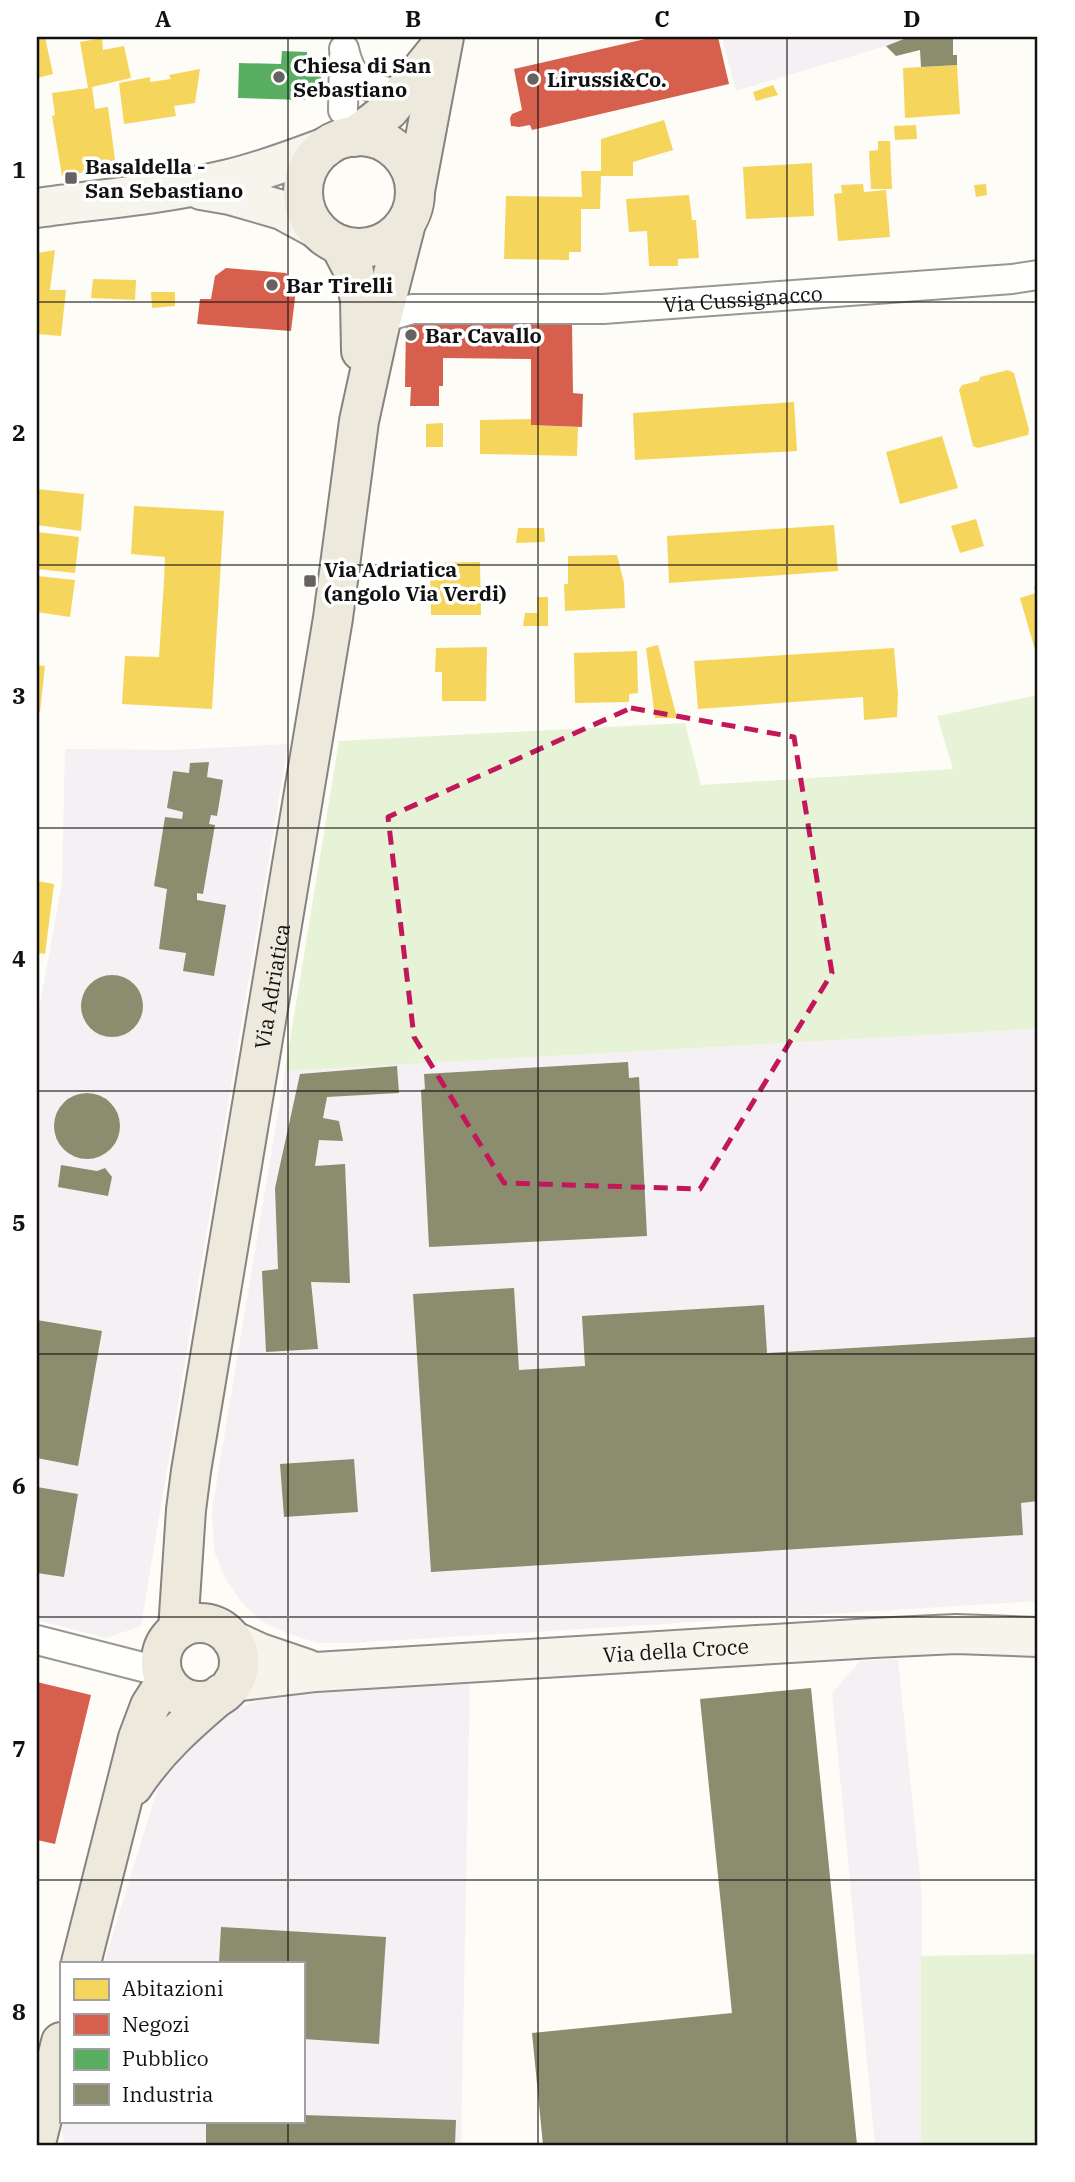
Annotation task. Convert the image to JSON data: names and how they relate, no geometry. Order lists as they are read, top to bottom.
{
  "streets": {
    "main road": ["Via Adriatica", "Via della Croce"],
    "street": ["Via Cussignacco"]
  },
  "crossings": [
    ["Via Cussignacco", "Via Adriatica"],
    ["Via Adriatica", "Via della Croce"]
  ],
  "places": {
    "other": [
      "Chiesa di San Sebastiano",
      "Lirussi&Co.",
      "Bar Tirelli",
      "Bar Cavallo"
    ],
    "transit": ["Basaldella - San Sebastiano", "Via Adriatica (angolo Via Verdi)"]
  },
  "legend": [
    "Abitazioni",
    "Negozi",
    "Pubblico",
    "Industria"
  ],
  "grid": {
    "columns": [
      "A",
      "B",
      "C",
      "D"
    ],
    "rows": [
      "1",
      "2",
      "3",
      "4",
      "5",
      "6",
      "7",
      "8"
    ]
  }
}
